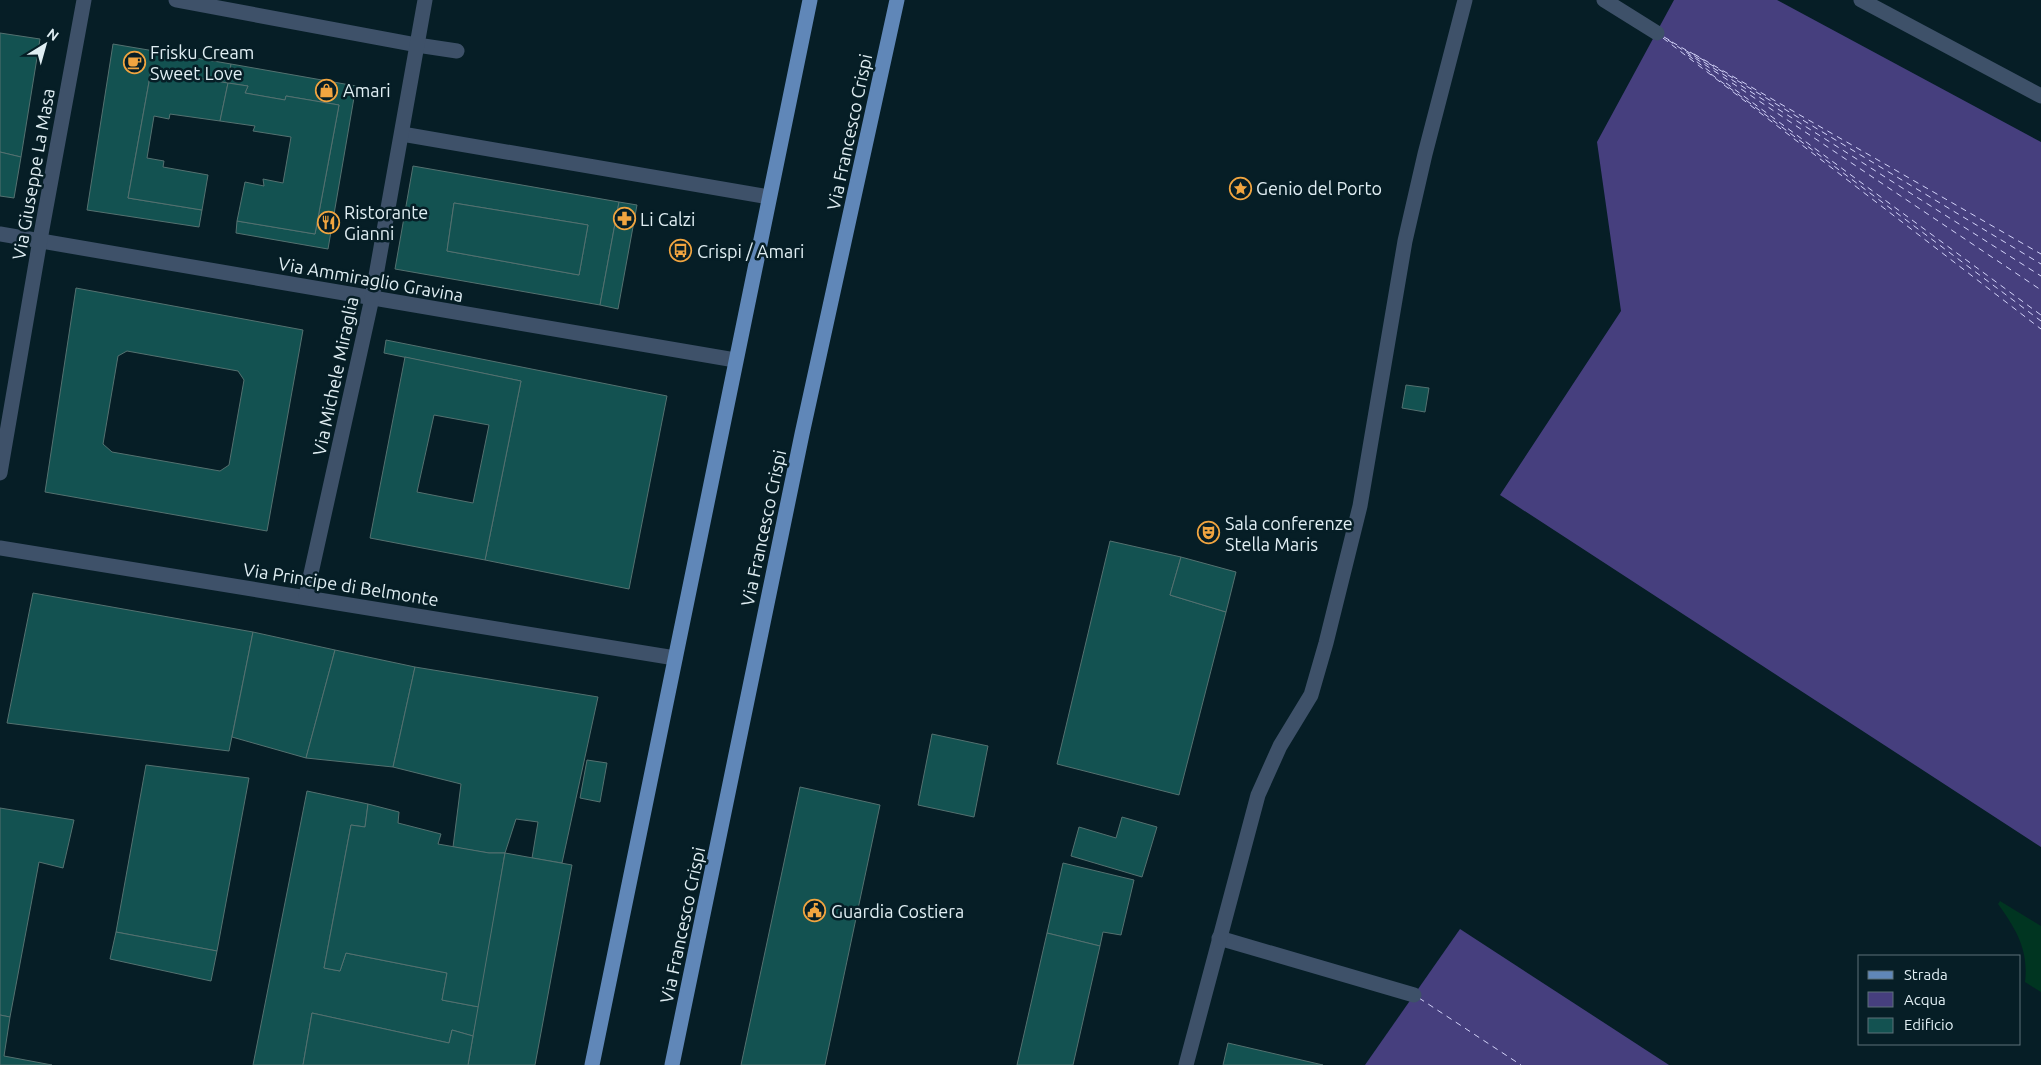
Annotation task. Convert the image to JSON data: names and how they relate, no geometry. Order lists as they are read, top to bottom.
{
  "streets": {
    "main road": ["Via Francesco Crispi"],
    "street": [
      "Via Giuseppe La Masa",
      "Via Ammiraglio Gravina",
      "Via Michele Miraglia",
      "Via Principe di Belmonte"
    ]
  },
  "crossings": [
    ["Via Giuseppe La Masa", "Via Ammiraglio Gravina"],
    ["Via Ammiraglio Gravina", "Via Michele Miraglia"],
    ["Via Michele Miraglia", "Via Principe di Belmonte"]
  ],
  "places": {
    "cafe": ["Frisku Cream Sweet Love"],
    "shop": ["Amari"],
    "place": ["Genio del Porto"],
    "pharmacy": ["Li Calzi"],
    "restaurant": ["Ristorante Gianni"],
    "bus stop": ["Crispi / Amari"],
    "theatre": ["Sala conferenze Stella Maris"],
    "public building": ["Guardia Costiera"]
  },
  "legend": ["Strada", "Acqua", "Edificio"],
  "north": "top right"
}
